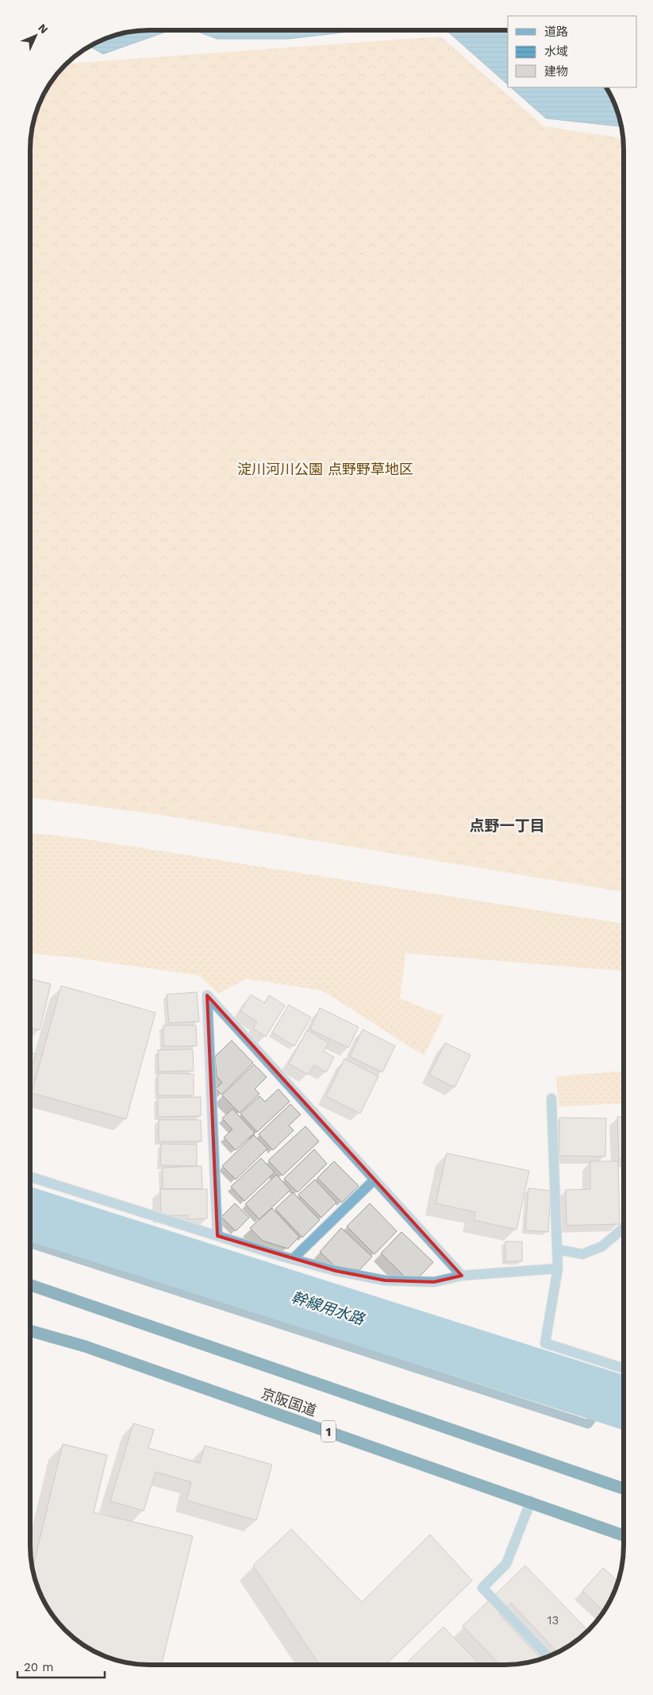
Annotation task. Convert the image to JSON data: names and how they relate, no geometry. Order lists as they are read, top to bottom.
{
  "streets": {
    "highway": ["京阪国道", "1"]
  },
  "districts": ["点野一丁目"],
  "water": ["幹線用水路"],
  "parks": ["淀川河川公園 点野野草地区"],
  "house_numbers": ["13"],
  "legend": ["道路", "水域", "建物"],
  "scale_bar": "20 m",
  "north": "top right"
}
